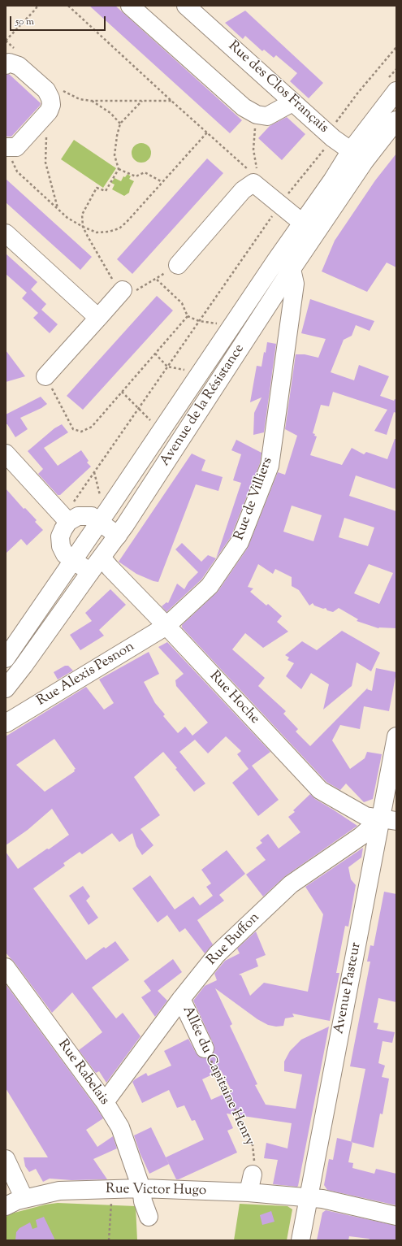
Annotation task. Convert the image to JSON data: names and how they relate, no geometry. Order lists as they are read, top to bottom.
{
  "streets": {
    "street": [
      "Rue des Clos Français",
      "Avenue de la Résistance",
      "Rue de Villiers",
      "Rue Alexis Pesnon",
      "Rue Hoche",
      "Rue Buffon",
      "Avenue Pasteur",
      "Rue Rabelais",
      "Allée du Capitaine Henry",
      "Rue Victor Hugo"
    ]
  },
  "crossings": [
    ["Rue des Clos Français", "Avenue de la Résistance"],
    ["Avenue de la Résistance", "Rue de Villiers"],
    ["Avenue de la Résistance", "Rue Hoche"],
    ["Rue de Villiers", "Rue Alexis Pesnon"],
    ["Rue de Villiers", "Rue Hoche"],
    ["Rue Alexis Pesnon", "Rue Hoche"],
    ["Rue Hoche", "Rue Buffon"],
    ["Rue Hoche", "Avenue Pasteur"],
    ["Rue Buffon", "Avenue Pasteur"],
    ["Rue Buffon", "Rue Rabelais"],
    ["Rue Buffon", "Allée du Capitaine Henry"],
    ["Avenue Pasteur", "Rue Victor Hugo"],
    ["Rue Rabelais", "Rue Victor Hugo"]
  ],
  "scale_bar": "50 m"
}
